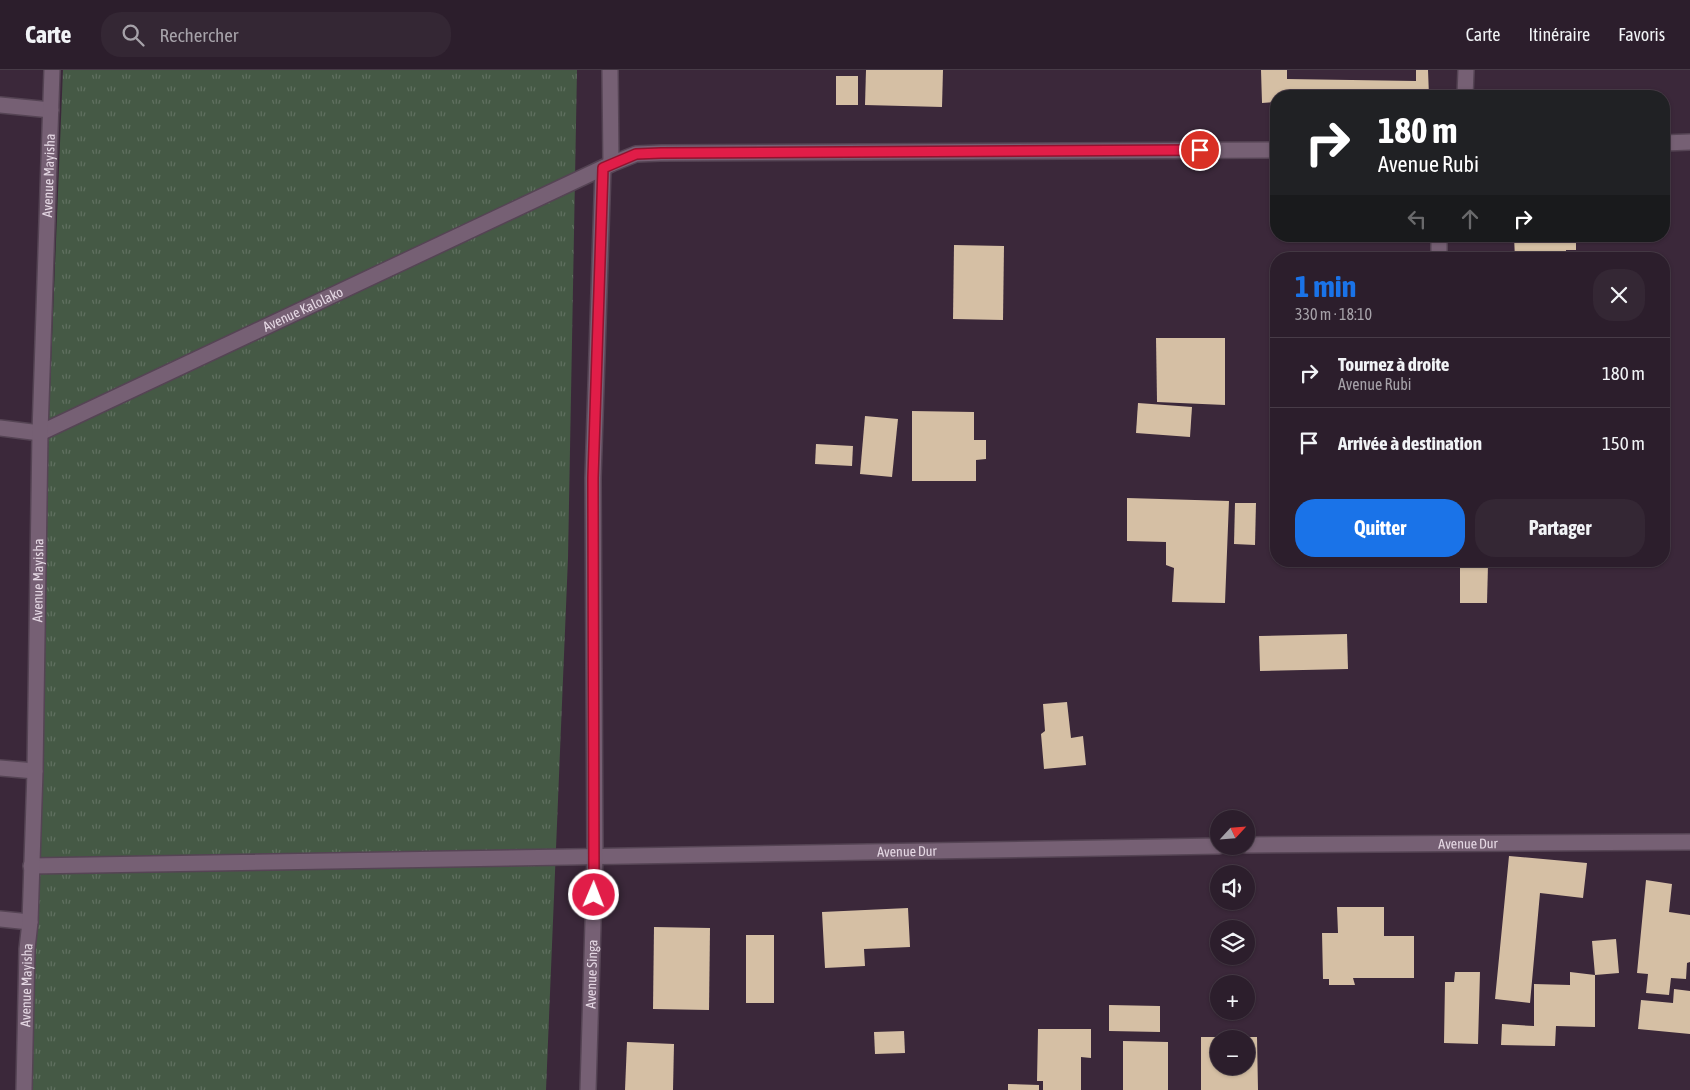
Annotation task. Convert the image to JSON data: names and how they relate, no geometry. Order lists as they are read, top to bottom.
{
  "streets": {
    "street": [
      "Avenue Mayisha",
      "Avenue Kalolako",
      "Avenue Dur",
      "Avenue Singa"
    ]
  },
  "crossings": [
    ["Avenue Mayisha", "Avenue Kalolako"],
    ["Avenue Mayisha", "Avenue Dur"],
    ["Avenue Kalolako", "Avenue Singa"],
    ["Avenue Dur", "Avenue Singa"]
  ],
  "north": "top right",
  "page": {
    "header": "Carte",
    "search": "Rechercher",
    "nav": ["Carte", "Itinéraire", "Favoris"],
    "turn": ["180 m", "Avenue Rubi"],
    "heading": ["1 min", "330 m · 18:10"],
    "list": [
      {
        "name": "Tournez à droite",
        "note": "Avenue Rubi",
        "value": "180 m"
      },
      {
        "name": "Arrivée à destination",
        "value": "150 m"
      }
    ],
    "buttons": ["Quitter", "Partager"],
    "map_buttons": ["+", "−"]
  }
}
